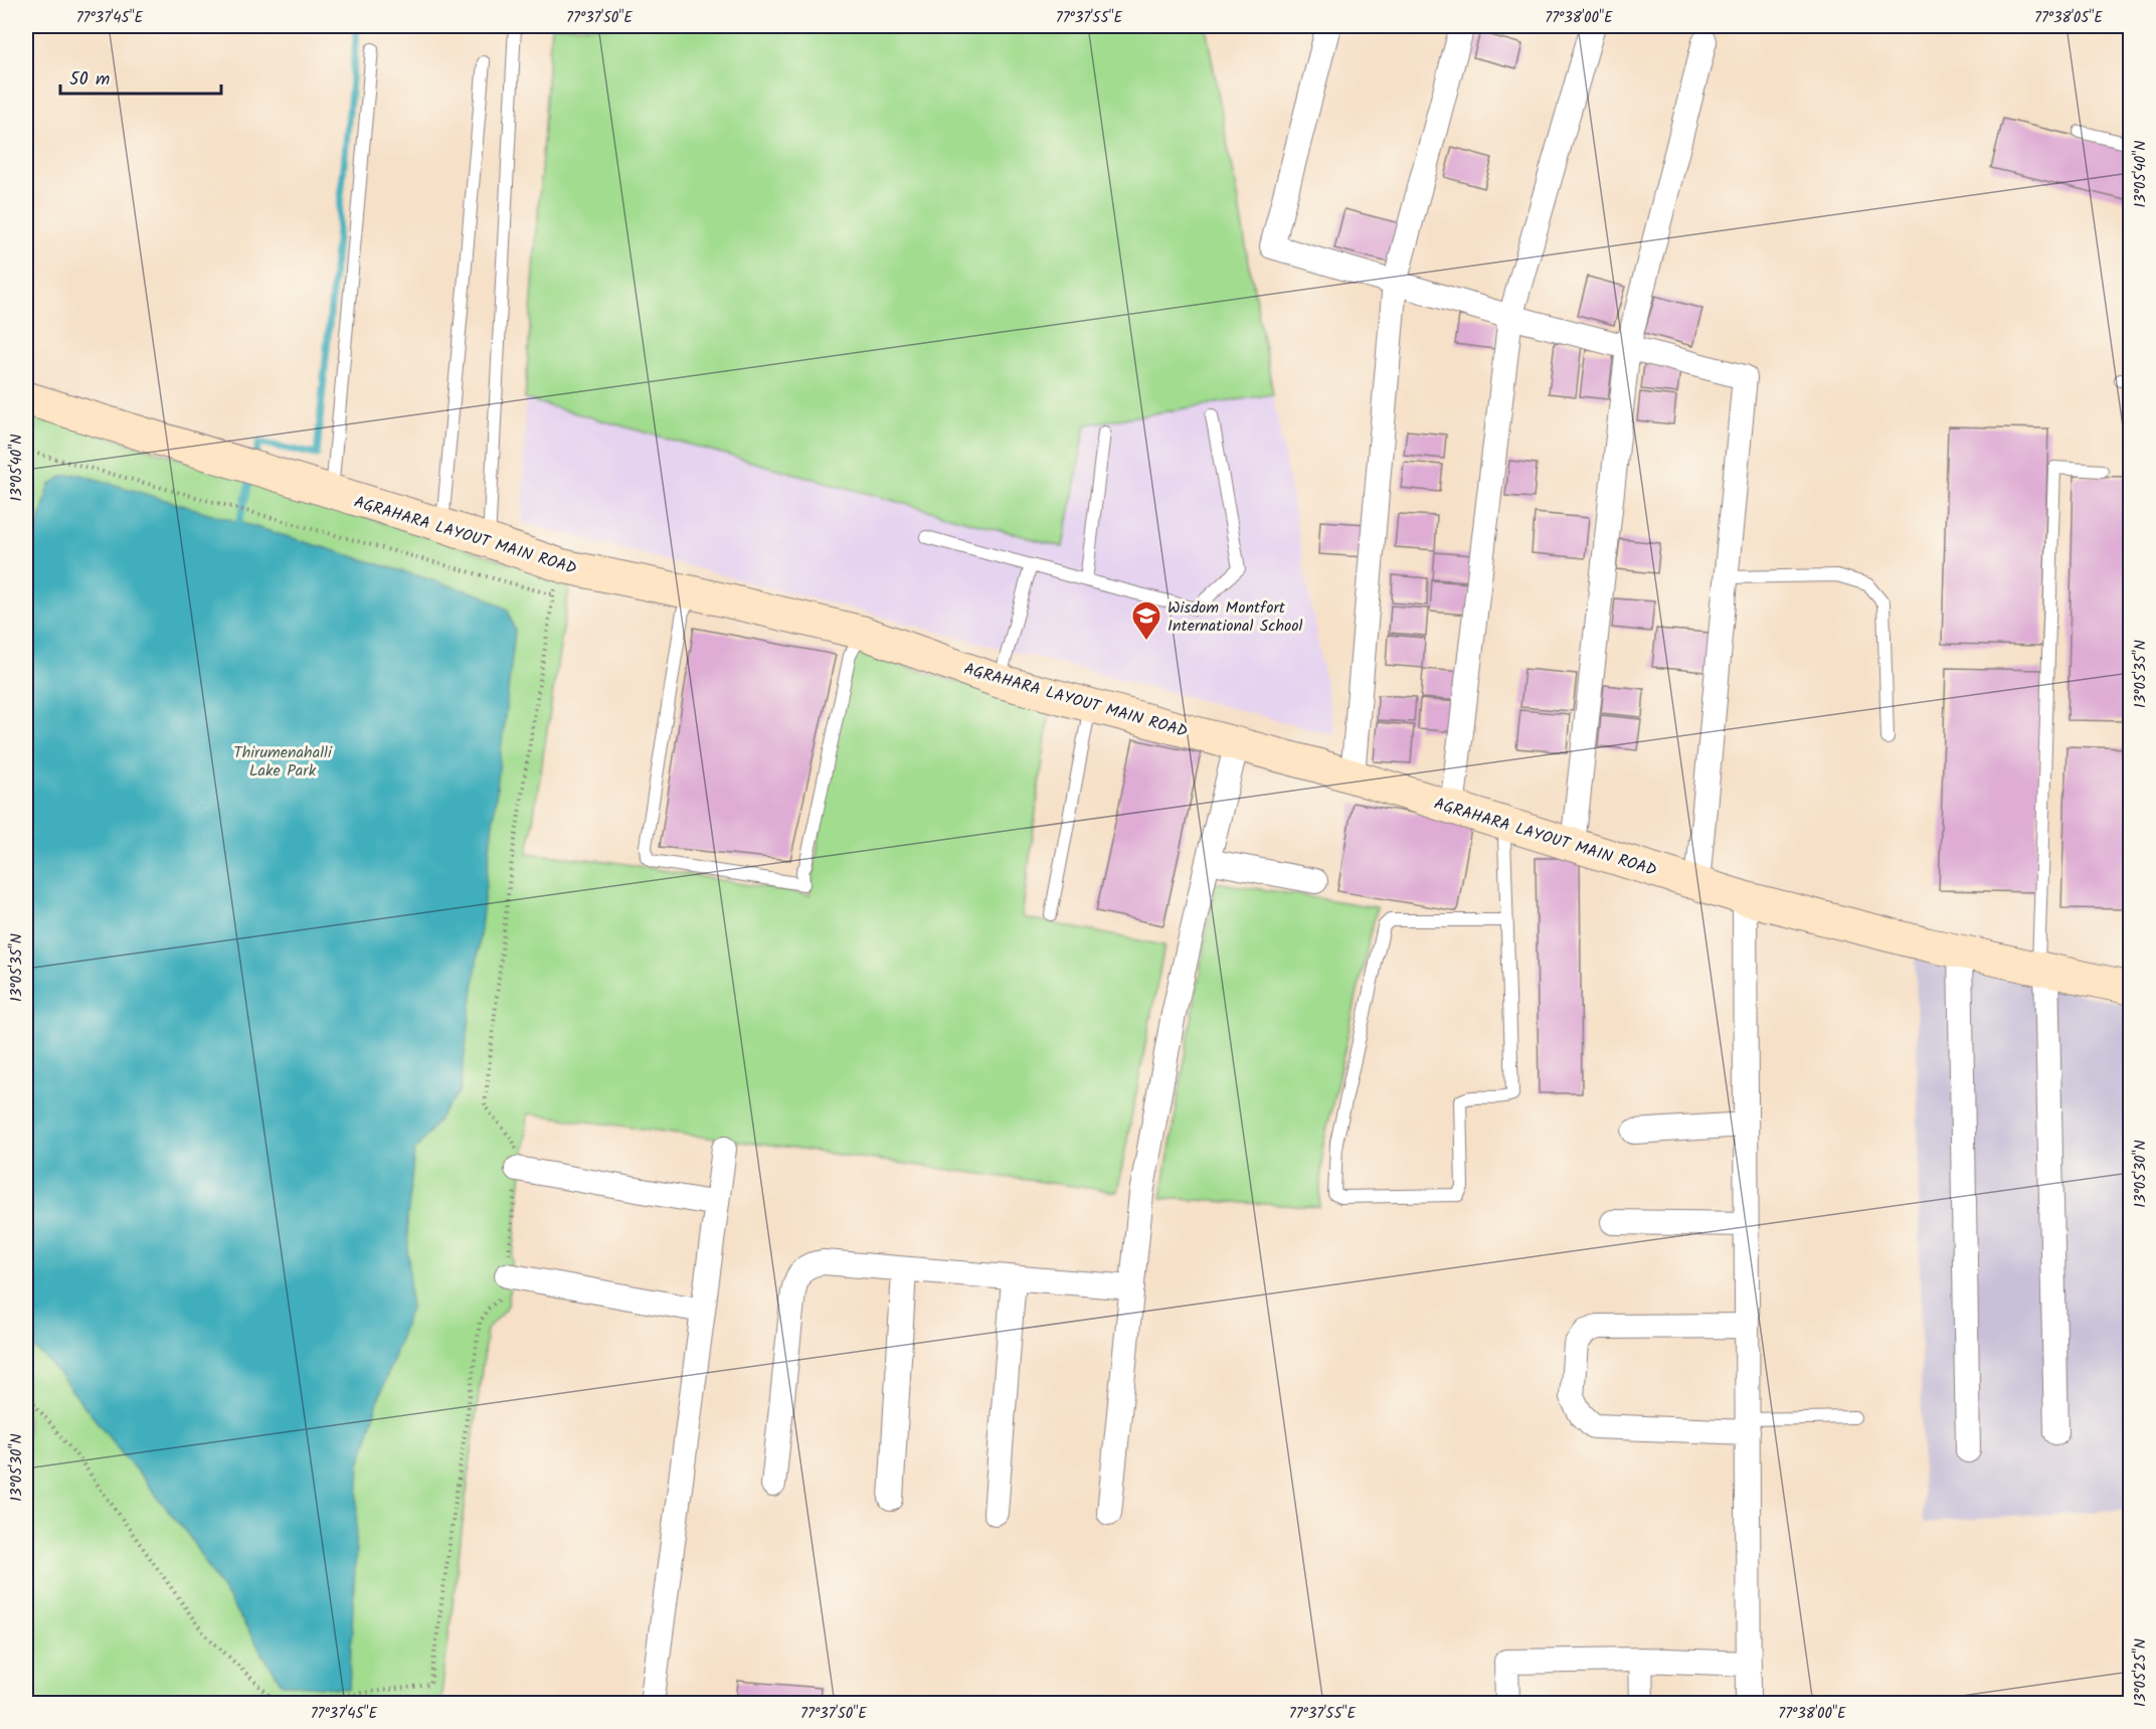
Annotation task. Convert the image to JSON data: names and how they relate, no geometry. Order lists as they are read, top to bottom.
{
  "streets": {
    "street": ["AGRAHARA LAYOUT MAIN ROAD"]
  },
  "parks": ["Thirumenahalli Lake Park"],
  "places": {
    "school or university": ["Wisdom Montfort International School"]
  },
  "scale_bar": "50 m",
  "coordinates": [
    "77°37'45\"E",
    "77°37'50\"E",
    "77°37'55\"E",
    "77°38'00\"E",
    "77°38'05\"E",
    "13°05'40\"N",
    "13°05'35\"N",
    "13°05'30\"N",
    "13°05'25\"N"
  ]
}
